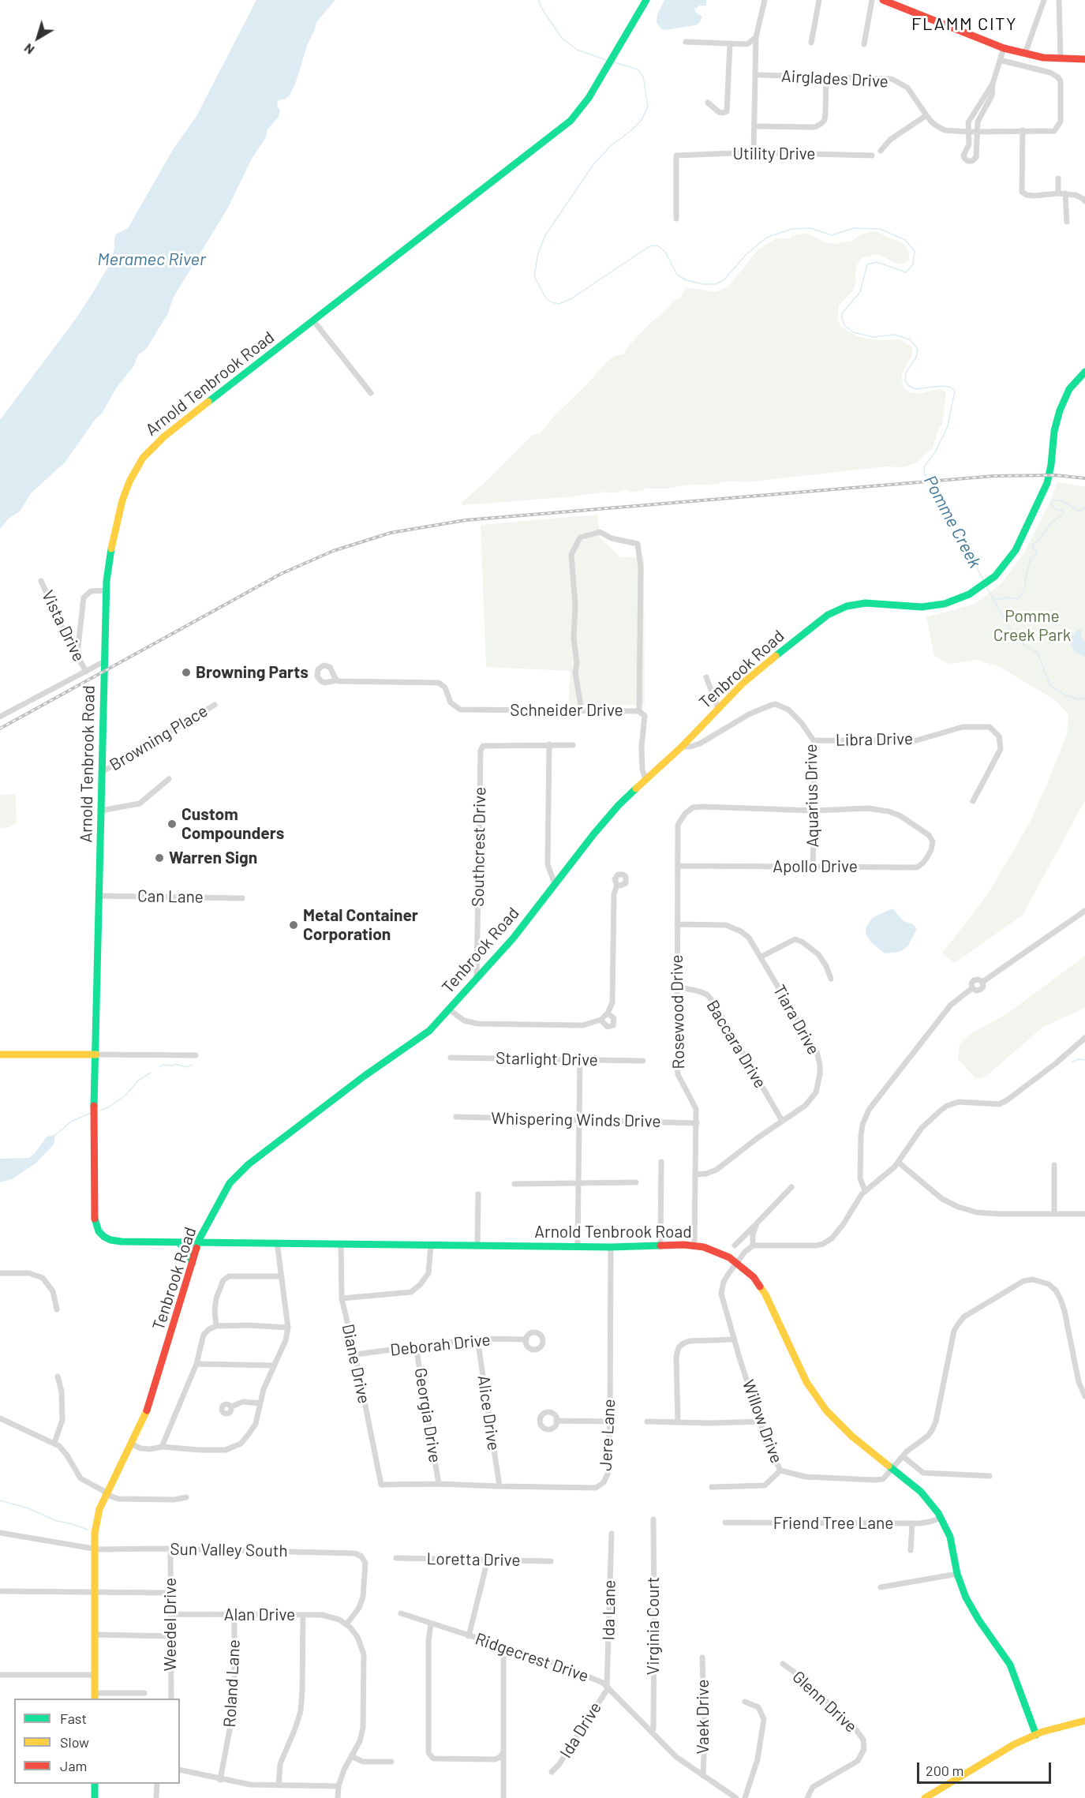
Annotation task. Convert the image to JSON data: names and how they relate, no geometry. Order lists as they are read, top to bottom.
{
  "streets": {
    "street": [
      "Airglades Drive",
      "Utility Drive",
      "Arnold Tenbrook Road",
      "Vista Drive",
      "Tenbrook Road",
      "Schneider Drive",
      "Browning Place",
      "Libra Drive",
      "Aquarius Drive",
      "Southcrest Drive",
      "Apollo Drive",
      "Can Lane",
      "Rosewood Drive",
      "Tiara Drive",
      "Baccara Drive",
      "Starlight Drive",
      "Whispering Winds Drive",
      "Deborah Drive",
      "Diane Drive",
      "Alice Drive",
      "Georgia Drive",
      "Willow Drive",
      "Jere Lane",
      "Friend Tree Lane",
      "Sun Valley South",
      "Loretta Drive",
      "Ida Lane",
      "Alan Drive",
      "Weedel Drive",
      "Virginia Court",
      "Ridgecrest Drive",
      "Roland Lane",
      "Glenn Drive",
      "Vaek Drive",
      "Ida Drive"
    ]
  },
  "crossings": [
    ["Arnold Tenbrook Road", "Tenbrook Road"],
    ["Arnold Tenbrook Road", "Browning Place"],
    ["Arnold Tenbrook Road", "Can Lane"],
    ["Arnold Tenbrook Road", "Rosewood Drive"],
    ["Arnold Tenbrook Road", "Diane Drive"],
    ["Arnold Tenbrook Road", "Willow Drive"],
    ["Arnold Tenbrook Road", "Jere Lane"],
    ["Arnold Tenbrook Road", "Friend Tree Lane"],
    ["Tenbrook Road", "Schneider Drive"],
    ["Tenbrook Road", "Aquarius Drive"],
    ["Tenbrook Road", "Southcrest Drive"],
    ["Tenbrook Road", "Sun Valley South"],
    ["Libra Drive", "Aquarius Drive"],
    ["Aquarius Drive", "Apollo Drive"],
    ["Aquarius Drive", "Rosewood Drive"],
    ["Apollo Drive", "Rosewood Drive"],
    ["Rosewood Drive", "Tiara Drive"],
    ["Rosewood Drive", "Baccara Drive"],
    ["Rosewood Drive", "Whispering Winds Drive"],
    ["Tiara Drive", "Baccara Drive"],
    ["Deborah Drive", "Diane Drive"],
    ["Deborah Drive", "Alice Drive"],
    ["Deborah Drive", "Georgia Drive"],
    ["Diane Drive", "Jere Lane"],
    ["Alice Drive", "Jere Lane"],
    ["Georgia Drive", "Jere Lane"],
    ["Sun Valley South", "Alan Drive"],
    ["Sun Valley South", "Weedel Drive"],
    ["Ida Lane", "Ridgecrest Drive"],
    ["Ida Lane", "Ida Drive"],
    ["Alan Drive", "Weedel Drive"],
    ["Alan Drive", "Roland Lane"],
    ["Virginia Court", "Ridgecrest Drive"],
    ["Ridgecrest Drive", "Vaek Drive"],
    ["Ridgecrest Drive", "Ida Drive"]
  ],
  "districts": ["FLAMM CITY"],
  "water": ["Meramec River", "Pomme Creek"],
  "parks": ["Pomme Creek Park"],
  "places": [
    "Browning Parts",
    "Custom Compounders",
    "Warren Sign",
    "Metal Container Corporation"
  ],
  "legend": ["Fast", "Slow", "Jam"],
  "scale_bar": "200 m",
  "north": "bottom left"
}
